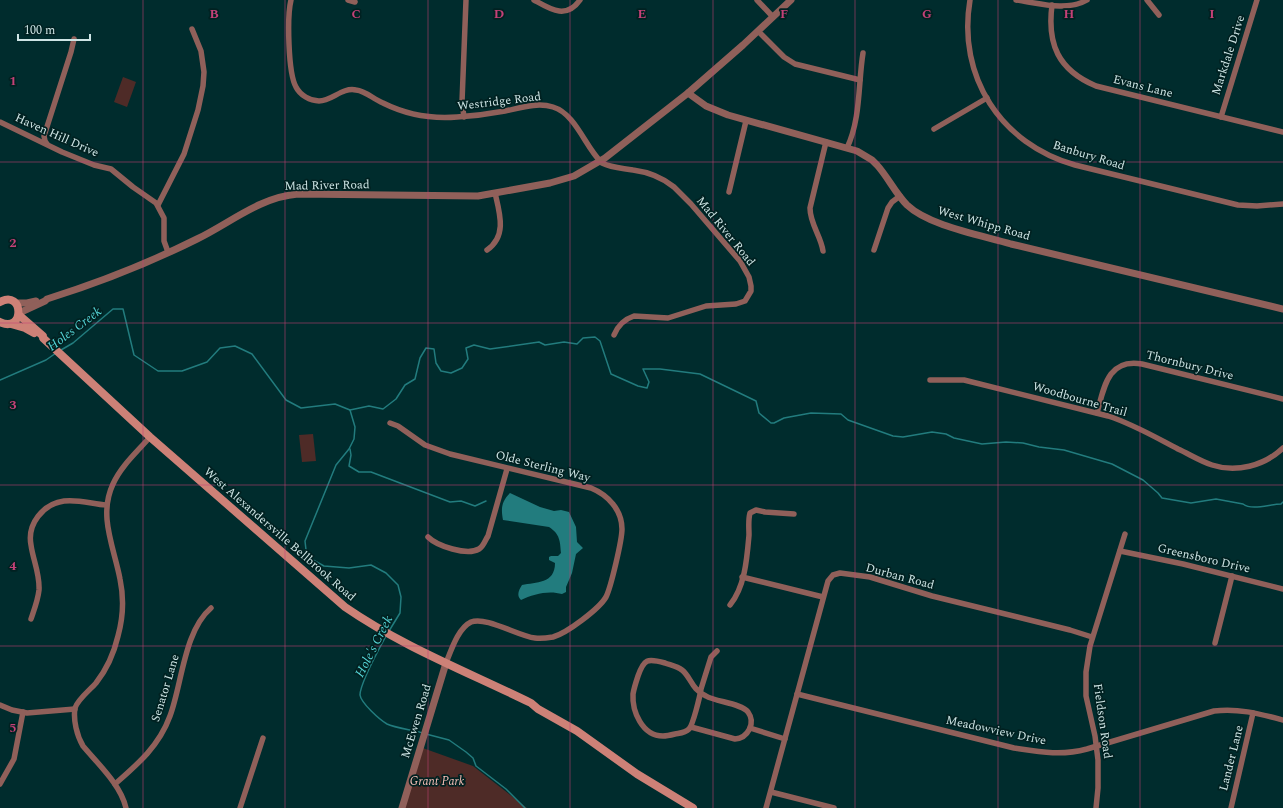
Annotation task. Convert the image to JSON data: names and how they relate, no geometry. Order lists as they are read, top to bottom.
{
  "streets": {
    "main road": ["West Alexandersville Bellbrook Road"],
    "street": [
      "Markdale Drive",
      "Evans Lane",
      "Westridge Road",
      "Haven Hill Drive",
      "Banbury Road",
      "Mad River Road",
      "West Whipp Road",
      "Thornbury Drive",
      "Woodbourne Trail",
      "Olde Sterling Way",
      "Greensboro Drive",
      "Durban Road",
      "Senator Lane",
      "McEwen Road",
      "Fieldson Road",
      "Meadowview Drive",
      "Lander Lane"
    ]
  },
  "crossings": [
    ["Markdale Drive", "Evans Lane"],
    ["Westridge Road", "Mad River Road"],
    ["Mad River Road", "West Whipp Road"],
    ["Mad River Road", "West Alexandersville Bellbrook Road"],
    ["Thornbury Drive", "Woodbourne Trail"],
    ["Olde Sterling Way", "West Alexandersville Bellbrook Road"],
    ["Olde Sterling Way", "McEwen Road"],
    ["West Alexandersville Bellbrook Road", "McEwen Road"],
    ["Durban Road", "Fieldson Road"],
    ["Durban Road", "Meadowview Drive"],
    ["Fieldson Road", "Meadowview Drive"],
    ["Meadowview Drive", "Lander Lane"]
  ],
  "water": ["Holes Creek", "Hole's Creek"],
  "parks": ["Grant Park"],
  "scale_bar": "100 m",
  "grid": {
    "columns": [
      "B",
      "C",
      "D",
      "E",
      "F",
      "G",
      "H",
      "I"
    ],
    "rows": [
      "1",
      "2",
      "3",
      "4",
      "5"
    ]
  }
}
